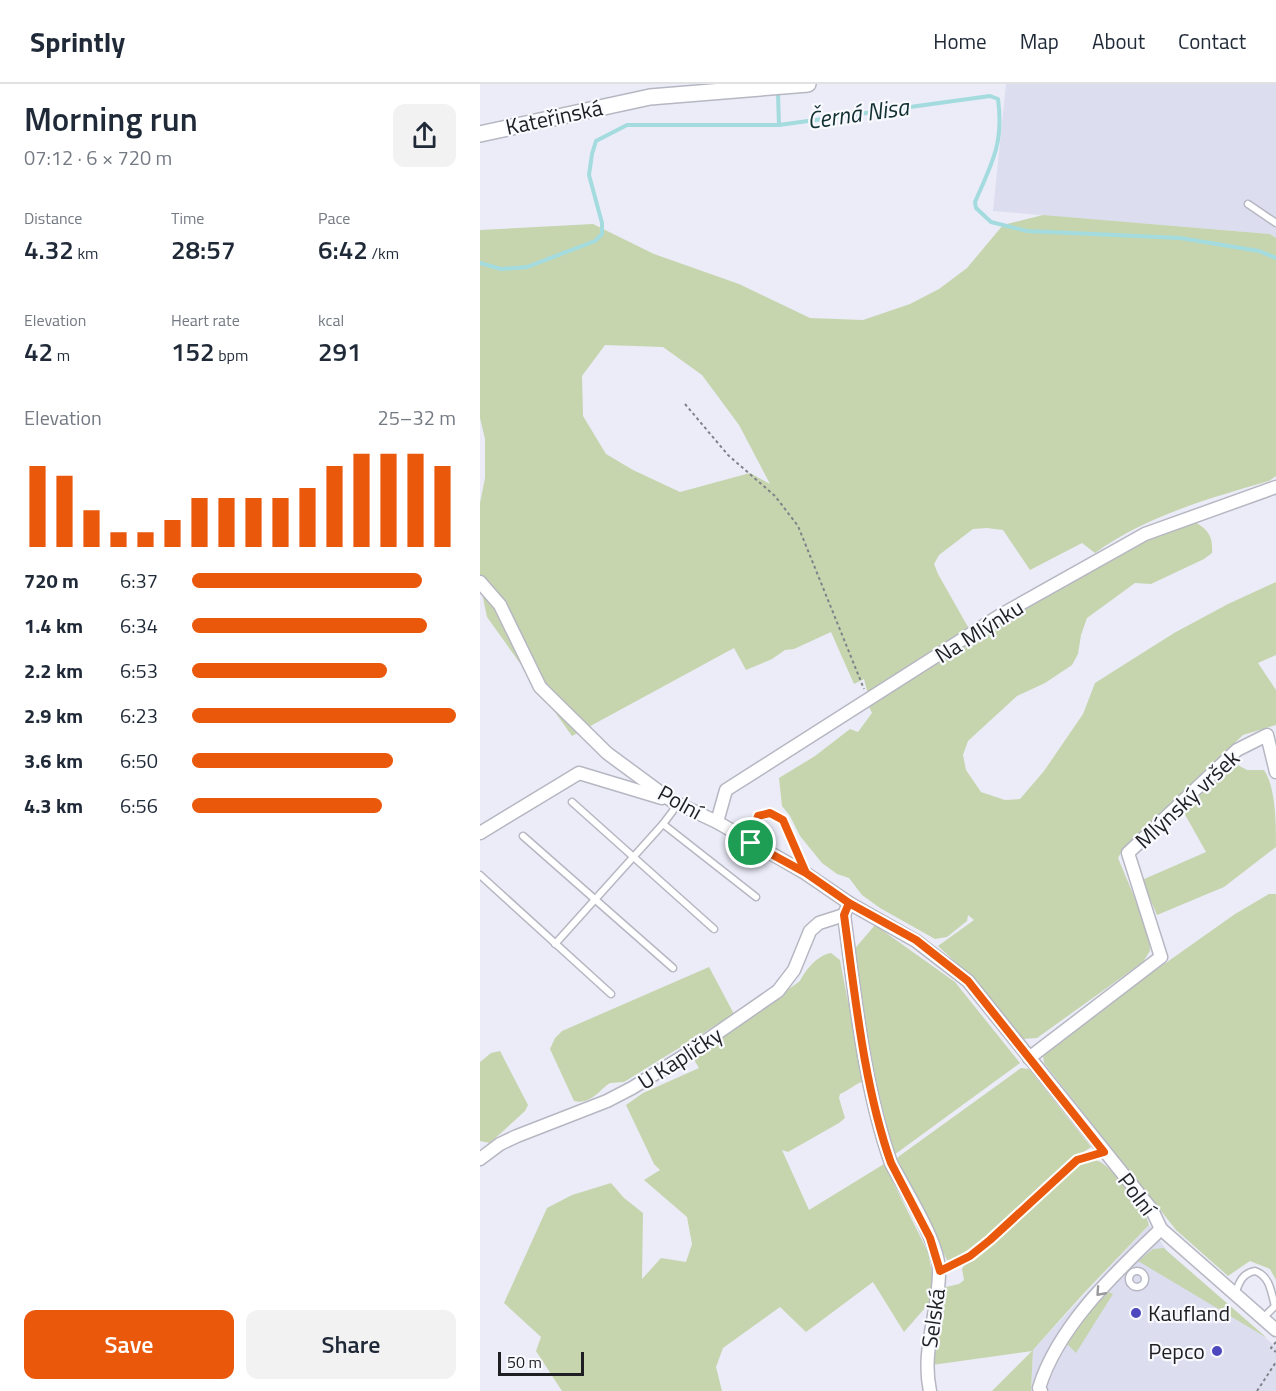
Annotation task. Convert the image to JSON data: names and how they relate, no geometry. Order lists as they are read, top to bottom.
{
  "streets": {
    "street": [
      "Kateřinská",
      "Na Mlýnku",
      "Mlýnský vršek",
      "Polní",
      "U Kapličky",
      "Selská"
    ]
  },
  "crossings": [
    ["Na Mlýnku", "Polní"],
    ["Mlýnský vršek", "Polní"],
    ["U Kapličky", "Selská"]
  ],
  "water": ["Černá Nisa"],
  "places": ["Kaufland", "Pepco"],
  "scale_bar": "50 m",
  "page": {
    "header": "Sprintly",
    "nav": [
      "Home",
      "Map",
      "About",
      "Contact"
    ],
    "heading": ["Morning run", "07:12 · 6 × 720 m"],
    "stats": [
      ["Distance", "4.32 km"],
      ["Time", "28:57"],
      ["Pace", "6:42 /km"],
      ["Elevation", "42 m"],
      ["Heart rate", "152 bpm"],
      ["kcal", "291"]
    ],
    "chart": ["Elevation", "25–32 m"],
    "list": [
      {
        "name": "720 m",
        "note": "6:37"
      },
      {
        "name": "1.4 km",
        "note": "6:34"
      },
      {
        "name": "2.2 km",
        "note": "6:53"
      },
      {
        "name": "2.9 km",
        "note": "6:23"
      },
      {
        "name": "3.6 km",
        "note": "6:50"
      },
      {
        "name": "4.3 km",
        "note": "6:56"
      }
    ],
    "buttons": ["Save", "Share"],
    "scale": "50 m"
  }
}
